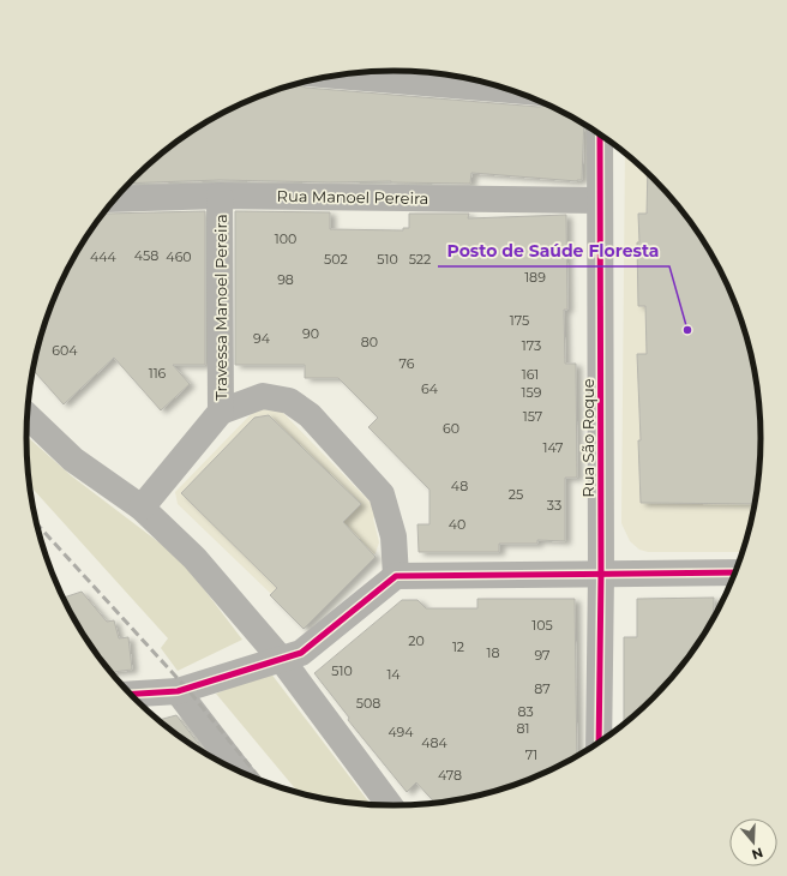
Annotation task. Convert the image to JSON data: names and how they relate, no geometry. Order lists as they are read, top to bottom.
{
  "streets": {
    "street": ["Rua Manoel Pereira", "Travessa Manoel Pereira", "Rua São Roque"]
  },
  "crossings": [
    ["Rua Manoel Pereira", "Travessa Manoel Pereira"],
    ["Rua Manoel Pereira", "Rua São Roque"]
  ],
  "places": ["Posto de Saúde Floresta"],
  "house_numbers": [
    "100",
    "458",
    "444",
    "460",
    "502",
    "510",
    "522",
    "189",
    "98",
    "175",
    "90",
    "94",
    "80",
    "173",
    "604",
    "76",
    "116",
    "161",
    "64",
    "159",
    "157",
    "60",
    "147",
    "48",
    "25",
    "33",
    "40",
    "105",
    "20",
    "12",
    "18",
    "97",
    "510",
    "14",
    "87",
    "508",
    "83",
    "81",
    "494",
    "484",
    "71",
    "478"
  ],
  "north": "bottom"
}
